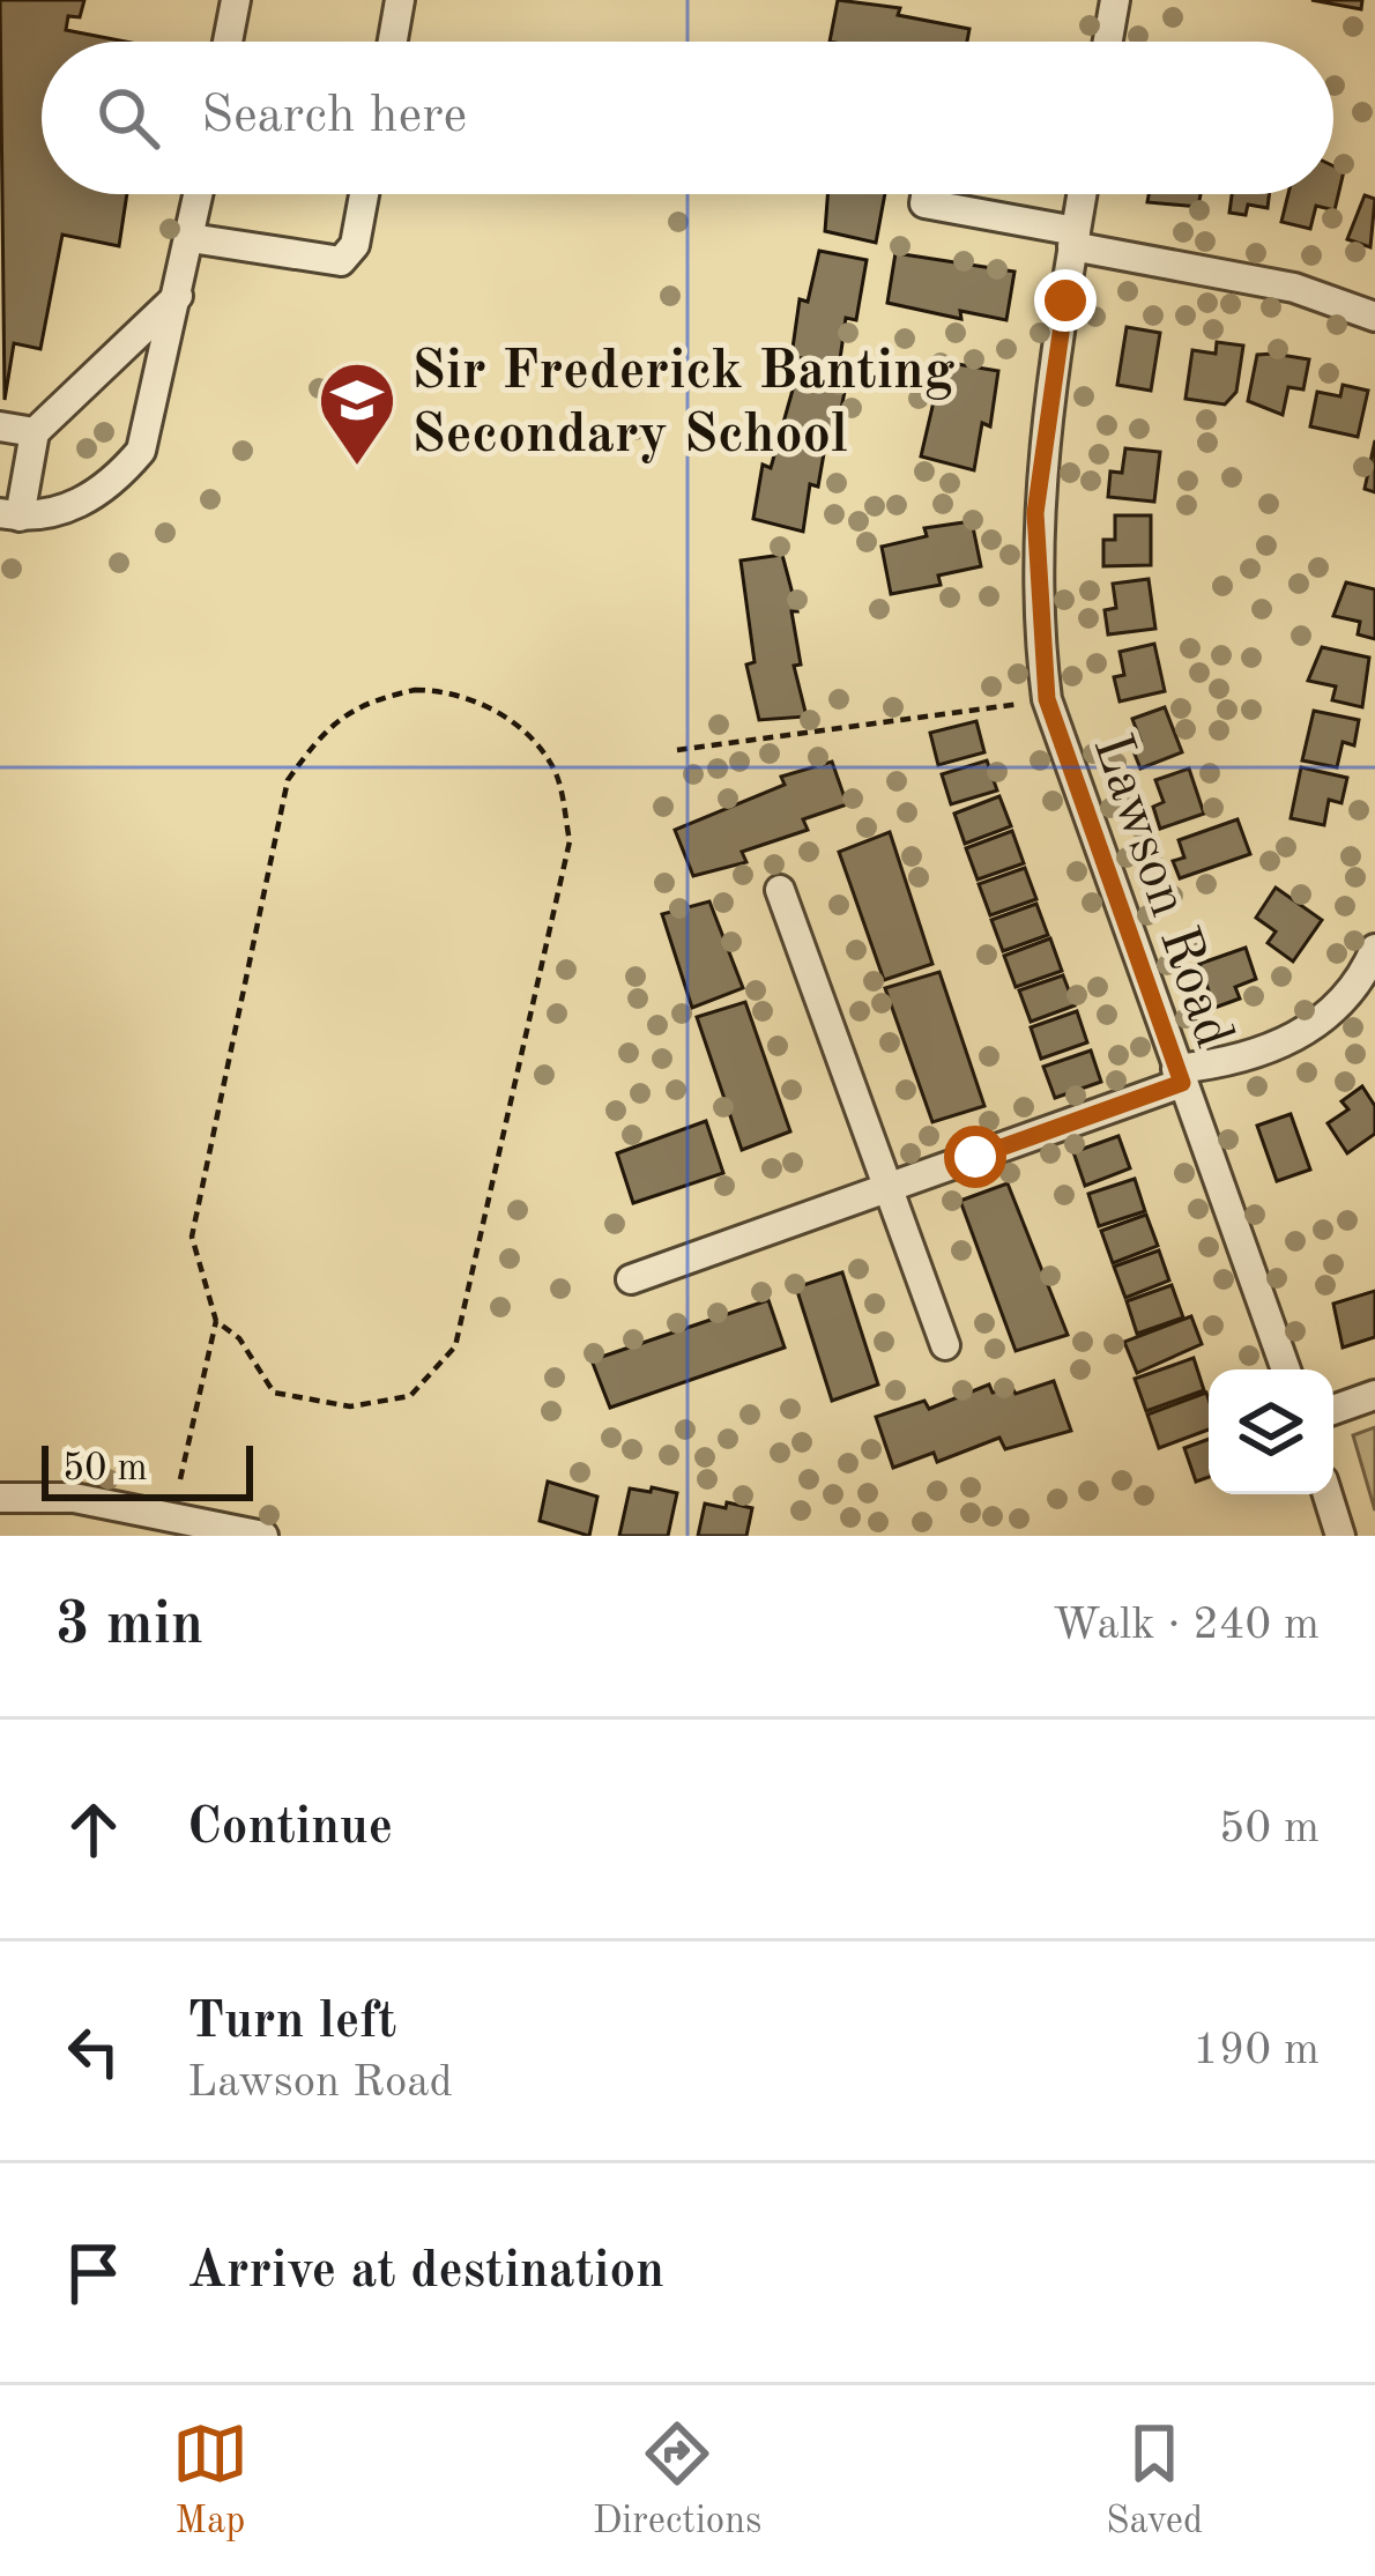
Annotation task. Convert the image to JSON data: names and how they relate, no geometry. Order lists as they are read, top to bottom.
{
  "streets": {
    "street": ["Lawson Road"]
  },
  "places": {
    "school or university": ["Sir Frederick Banting Secondary School"]
  },
  "scale_bar": "50 m",
  "page": {
    "search": "Search here",
    "scale": "50 m",
    "heading": ["3 min", "Walk · 240 m"],
    "list": [
      ["Continue", "50 m"],
      ["Turn left", "Lawson Road", "190 m"],
      "Arrive at destination"
    ],
    "nav": ["Map", "Directions", "Saved"]
  }
}
